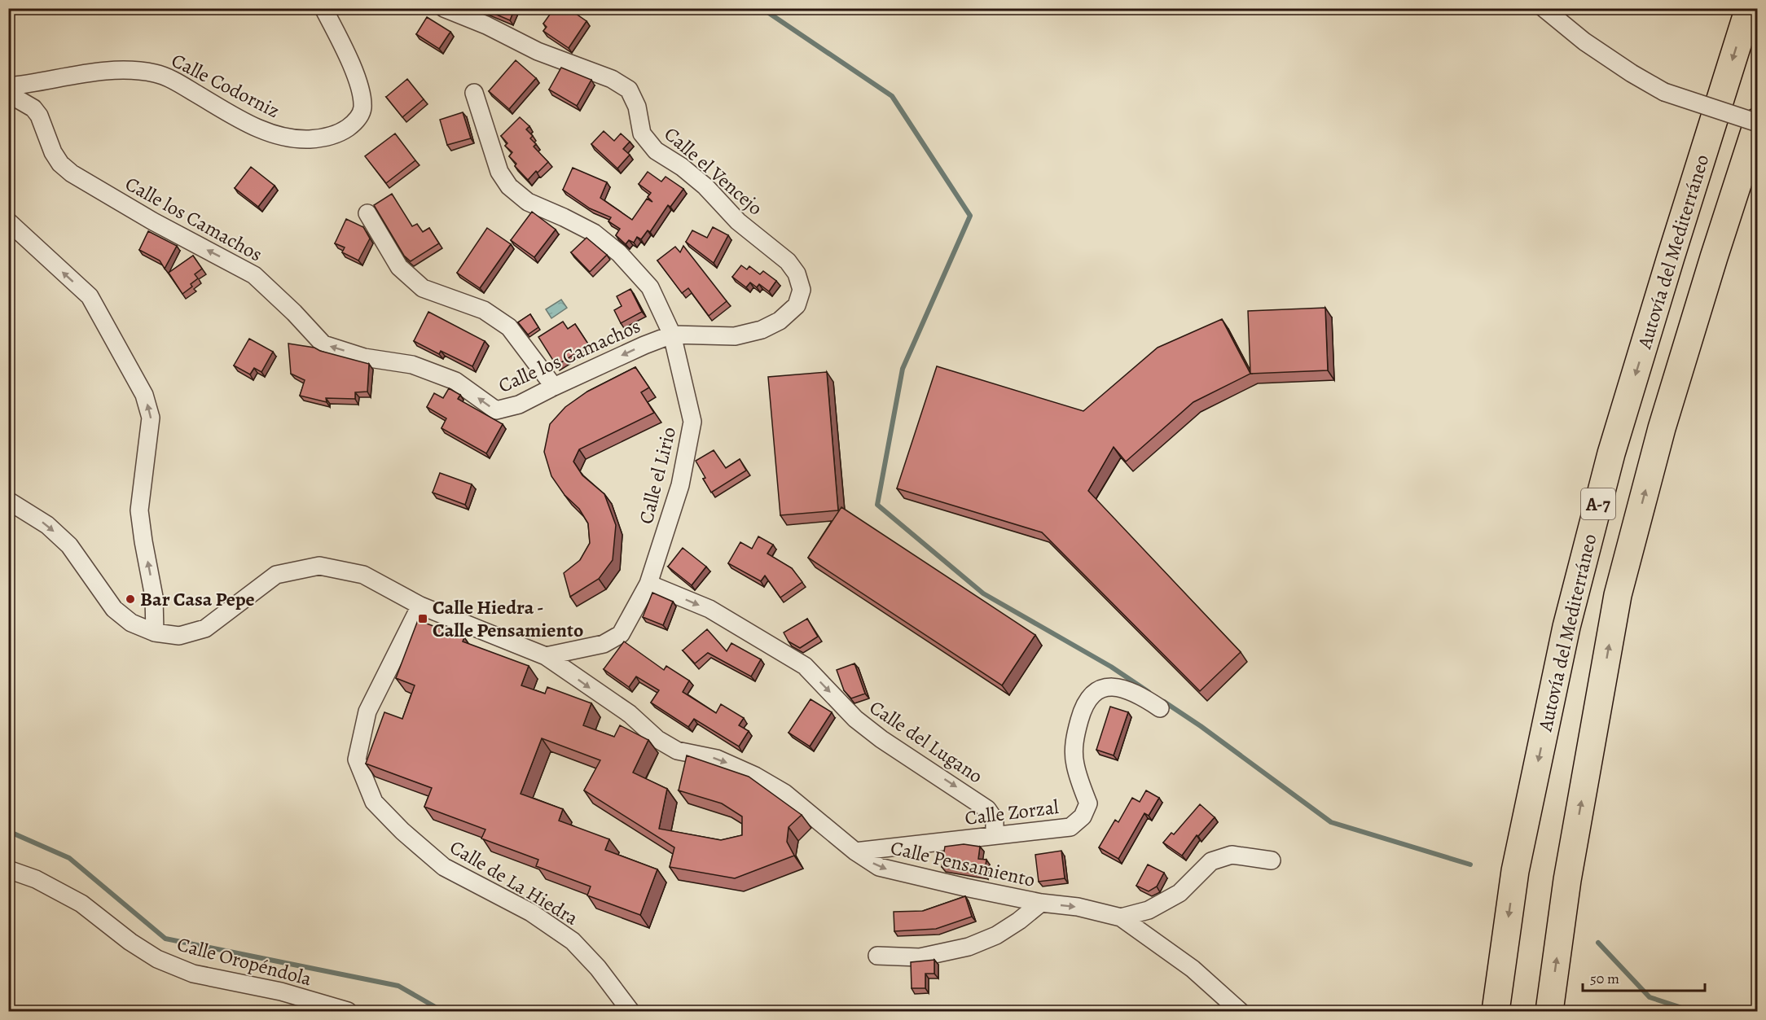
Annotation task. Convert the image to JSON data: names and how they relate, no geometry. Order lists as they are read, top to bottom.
{
  "streets": {
    "highway": ["Autovía del Mediterráneo", "A-7"],
    "street": [
      "Calle Codorniz",
      "Calle el Vencejo",
      "Calle los Camachos",
      "Calle el Lirio",
      "Calle del Lugano",
      "Calle Zorzal",
      "Calle Pensamiento",
      "Calle de La Hiedra",
      "Calle Oropéndola"
    ]
  },
  "crossings": [
    ["Calle el Vencejo", "Calle los Camachos"],
    ["Calle el Vencejo", "Calle el Lirio"],
    ["Calle los Camachos", "Calle el Lirio"],
    ["Calle el Lirio", "Calle del Lugano"],
    ["Calle el Lirio", "Calle Pensamiento"],
    ["Calle del Lugano", "Calle Zorzal"],
    ["Calle Zorzal", "Calle Pensamiento"],
    ["Calle Pensamiento", "Calle de La Hiedra"]
  ],
  "one_way": ["Calle los Camachos", "Calle del Lugano", "Calle Pensamiento"],
  "places": {
    "other": ["Bar Casa Pepe"],
    "transit": ["Calle Hiedra - Calle Pensamiento"]
  },
  "scale_bar": "50 m"
}
